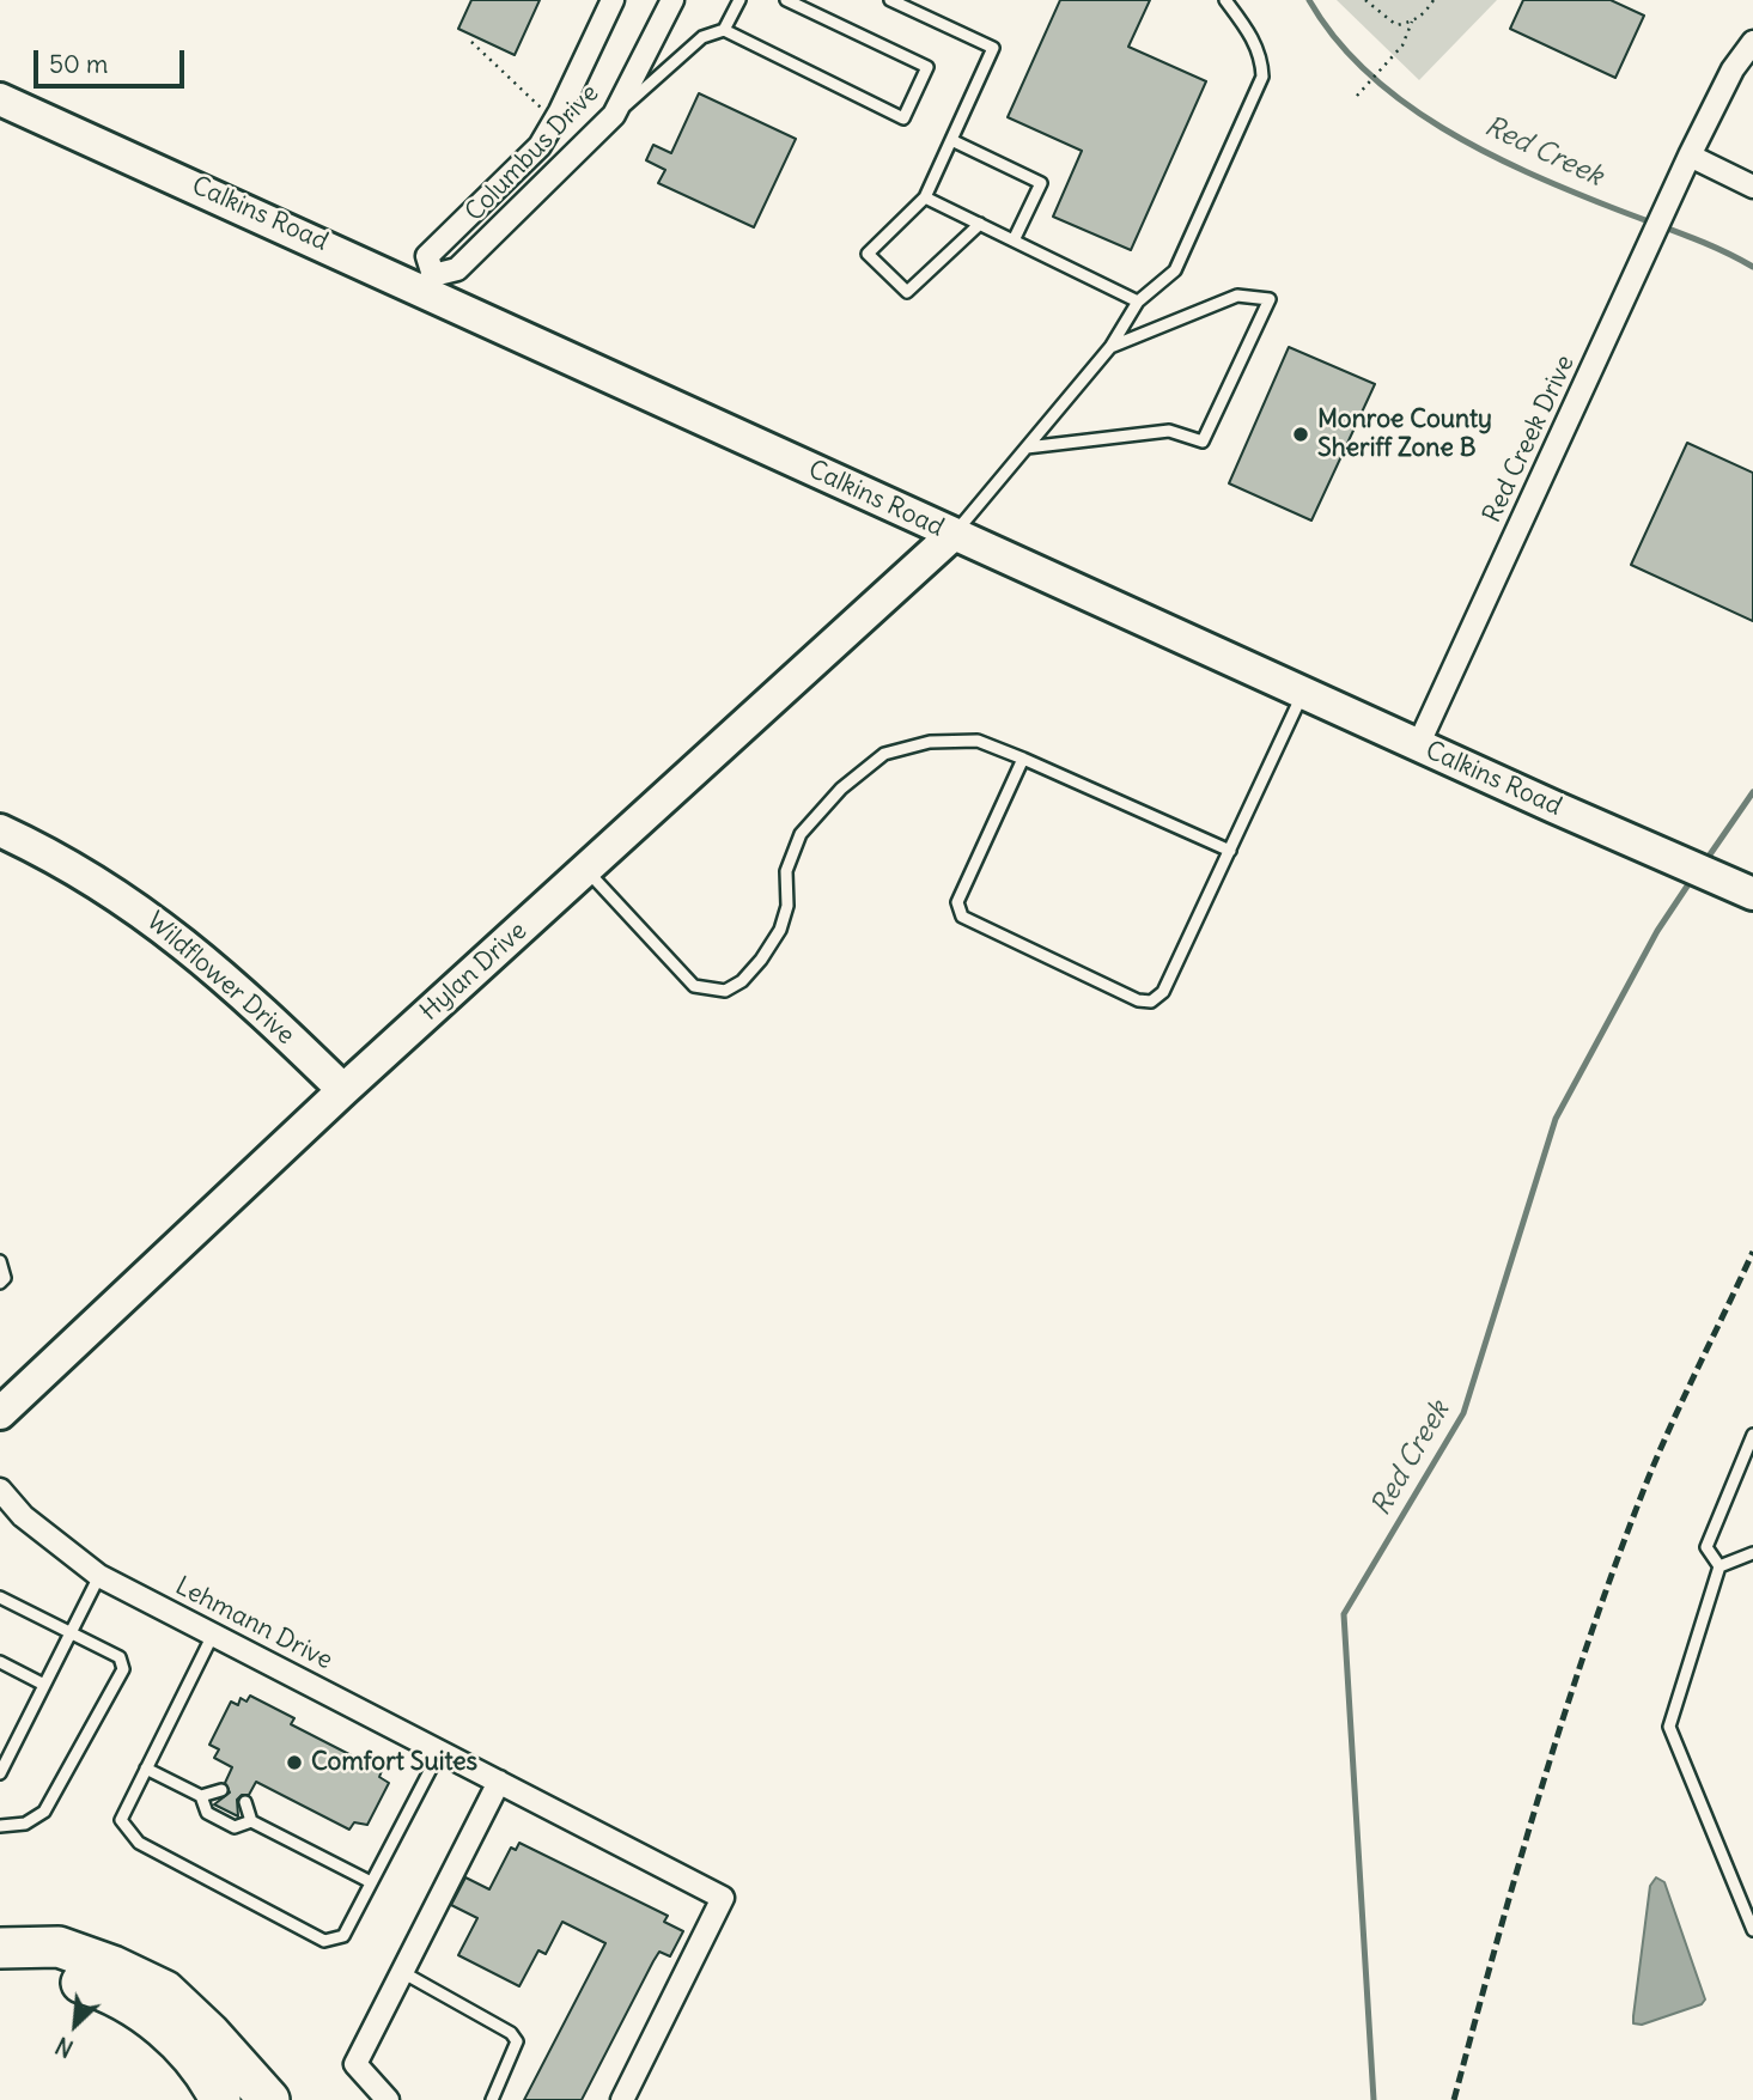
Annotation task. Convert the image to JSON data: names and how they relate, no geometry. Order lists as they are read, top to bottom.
{
  "streets": {
    "main road": ["Calkins Road", "Hylan Drive", "Wildflower Drive"],
    "street": ["Columbus Drive", "Red Creek Drive", "Lehmann Drive"]
  },
  "crossings": [
    ["Columbus Drive", "Calkins Road"],
    ["Calkins Road", "Red Creek Drive"],
    ["Calkins Road", "Hylan Drive"],
    ["Hylan Drive", "Wildflower Drive"]
  ],
  "water": ["Red Creek"],
  "places": ["Monroe County Sheriff Zone B", "Comfort Suites"],
  "scale_bar": "50 m",
  "north": "bottom left"
}
